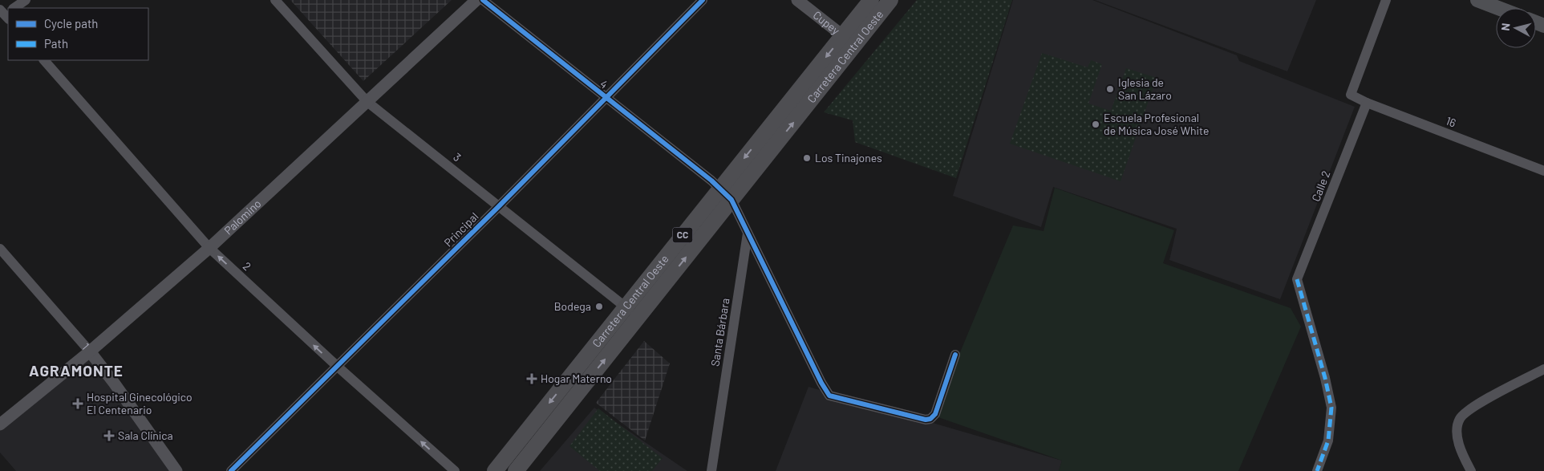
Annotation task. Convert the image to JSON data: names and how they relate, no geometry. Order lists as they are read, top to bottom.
{
  "streets": {
    "main road": ["Carretera Central Oeste", "CC"],
    "street": [
      "Cupey",
      "4",
      "16",
      "3",
      "Calle 2",
      "Palomino",
      "Principal",
      "2",
      "Santa Bárbara",
      "1"
    ]
  },
  "crossings": [
    ["Cupey", "Carretera Central Oeste"],
    ["Carretera Central Oeste", "4"],
    ["Carretera Central Oeste", "3"],
    ["4", "Principal"],
    ["16", "Calle 2"],
    ["3", "Palomino"],
    ["3", "Principal"],
    ["Palomino", "2"],
    ["Palomino", "1"],
    ["Principal", "2"]
  ],
  "one_way": ["2"],
  "districts": ["AGRAMONTE"],
  "places": {
    "other": [
      "Iglesia de San Lázaro",
      "Escuela Profesional de Música José White",
      "Los Tinajones",
      "Bodega"
    ],
    "health": ["Hogar Materno", "Hospital Ginecológico El Centenario", "Sala Clínica"]
  },
  "legend": ["Cycle path", "Path"],
  "north": "left"
}
